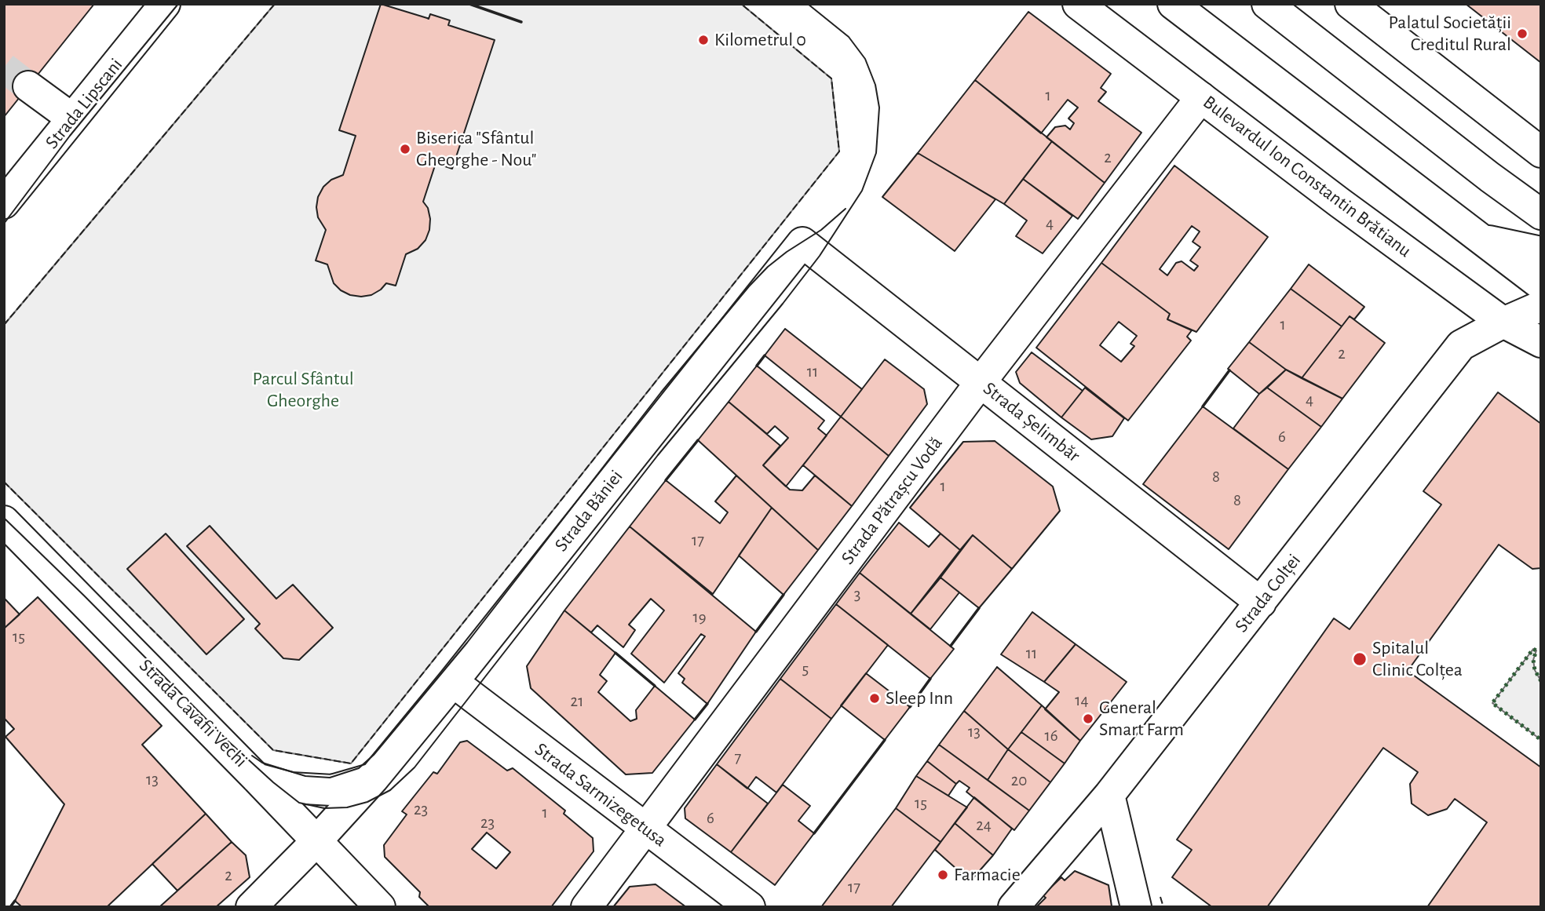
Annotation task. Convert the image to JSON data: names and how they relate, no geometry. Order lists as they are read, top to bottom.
{
  "streets": {
    "street": [
      "Strada Lipscani",
      "Bulevardul Ion Constantin Brătianu",
      "Strada Șelimbăr",
      "Strada Pătrașcu Vodă",
      "Strada Băniei",
      "Strada Colței",
      "Strada Cavafii Vechi",
      "Strada Sarmizegetusa"
    ]
  },
  "crossings": [
    ["Bulevardul Ion Constantin Brătianu", "Strada Pătrașcu Vodă"],
    ["Bulevardul Ion Constantin Brătianu", "Strada Colței"],
    ["Strada Șelimbăr", "Strada Pătrașcu Vodă"],
    ["Strada Șelimbăr", "Strada Băniei"],
    ["Strada Șelimbăr", "Strada Colței"],
    ["Strada Pătrașcu Vodă", "Strada Sarmizegetusa"],
    ["Strada Băniei", "Strada Cavafii Vechi"],
    ["Strada Băniei", "Strada Sarmizegetusa"]
  ],
  "parks": ["Parcul Sfântul Gheorghe"],
  "places": [
    "Palatul Societății Creditul Rural",
    "Kilometrul 0",
    "Biserica \"Sfântul Gheorghe - Nou\"",
    "Spitalul Clinic Colțea",
    "Sleep Inn",
    "General Smart Farm",
    "Farmacie"
  ],
  "house_numbers": [
    "1",
    "2",
    "4",
    "1",
    "2",
    "11",
    "4",
    "6",
    "8",
    "1",
    "8",
    "17",
    "3",
    "19",
    "15",
    "11",
    "5",
    "14",
    "21",
    "13",
    "16",
    "7",
    "13",
    "20",
    "15",
    "23",
    "1",
    "6",
    "23",
    "24",
    "2",
    "17"
  ]
}
